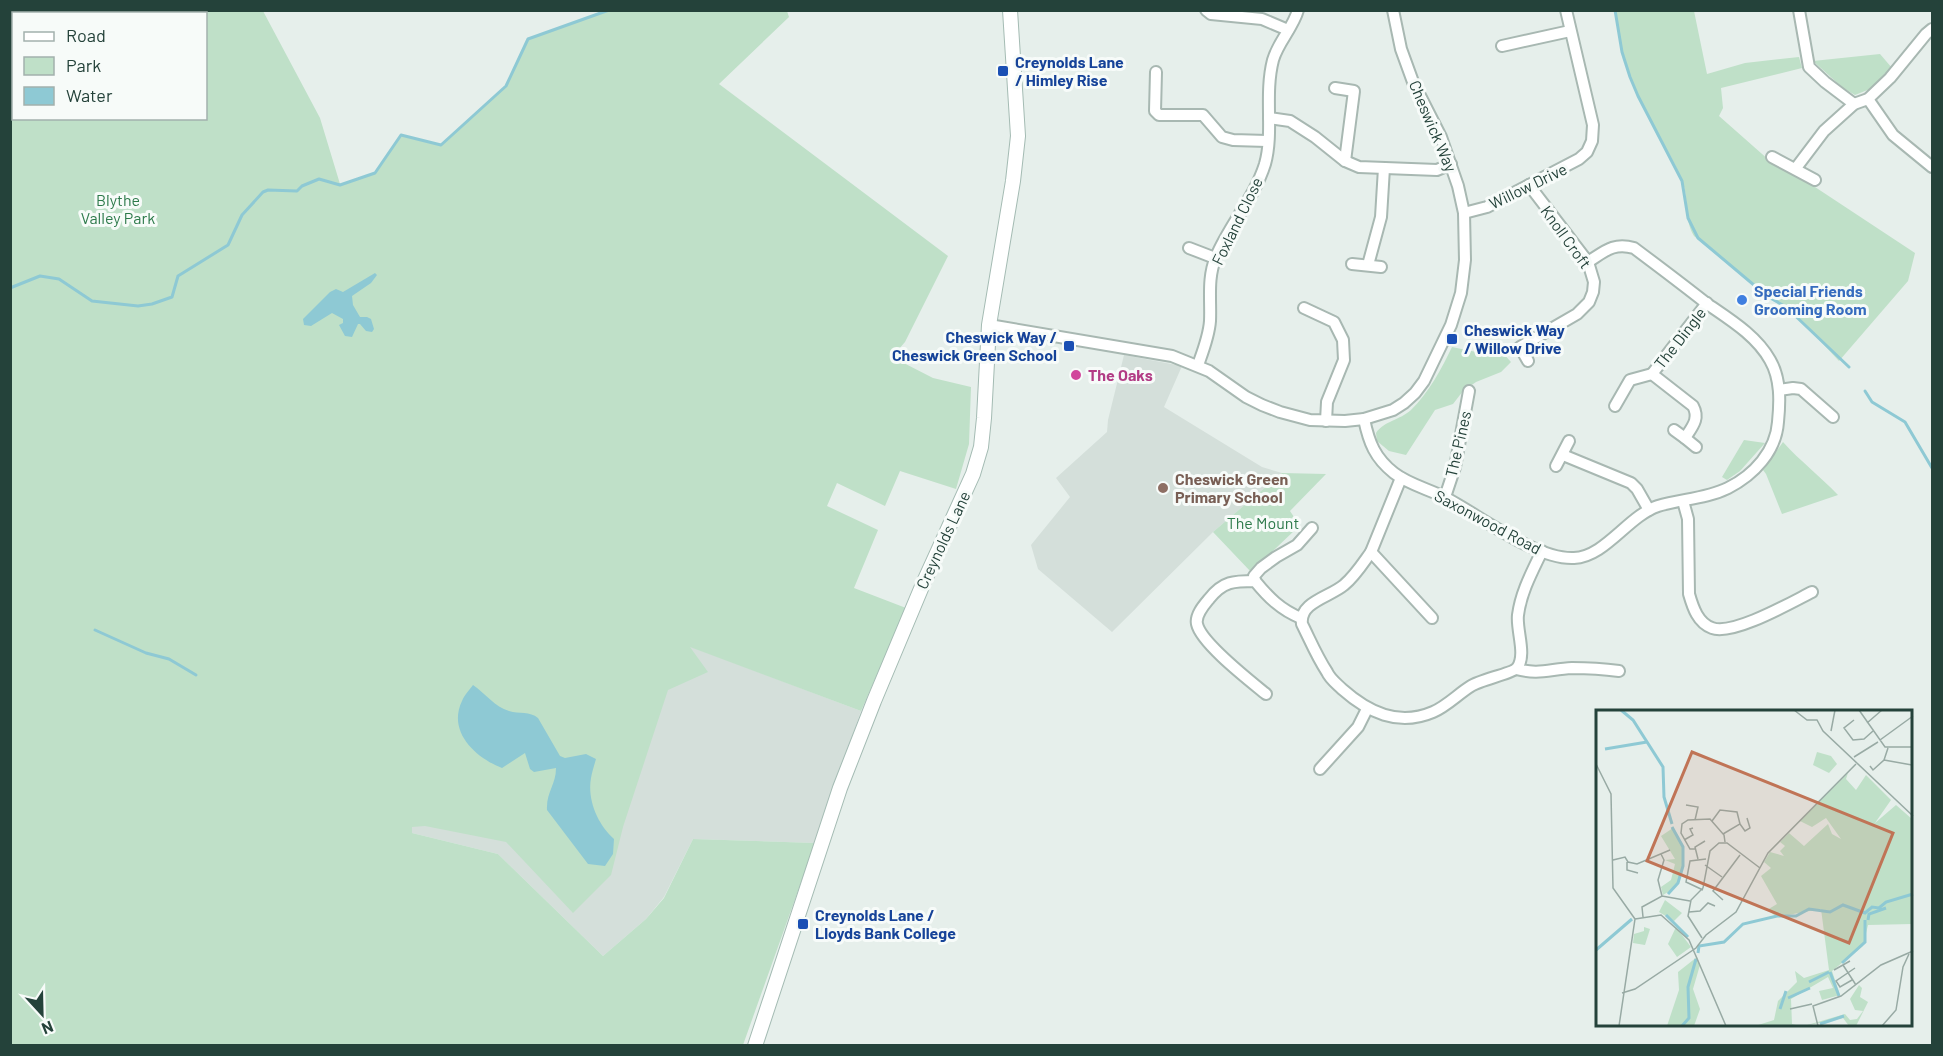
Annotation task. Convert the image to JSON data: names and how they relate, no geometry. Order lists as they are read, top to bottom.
{
  "streets": {
    "street": [
      "Cheswick Way",
      "Willow Drive",
      "Foxland Close",
      "Knoll Croft",
      "The Dingle",
      "The Pines",
      "Saxonwood Road",
      "Creynolds Lane"
    ]
  },
  "crossings": [
    ["Cheswick Way", "Willow Drive"],
    ["Cheswick Way", "Foxland Close"],
    ["Cheswick Way", "Saxonwood Road"],
    ["Cheswick Way", "Creynolds Lane"],
    ["Willow Drive", "Knoll Croft"],
    ["Knoll Croft", "Saxonwood Road"],
    ["The Dingle", "Saxonwood Road"],
    ["The Pines", "Saxonwood Road"]
  ],
  "parks": ["Blythe Valley Park", "The Mount"],
  "places": {
    "transit": [
      "Creynolds Lane / Himley Rise",
      "Cheswick Way / Willow Drive",
      "Cheswick Way / Cheswick Green School",
      "Creynolds Lane / Lloyds Bank College"
    ],
    "other": ["Special Friends Grooming Room", "The Oaks", "Cheswick Green Primary School"]
  },
  "legend": ["Road", "Park", "Water"],
  "north": "bottom"
}
